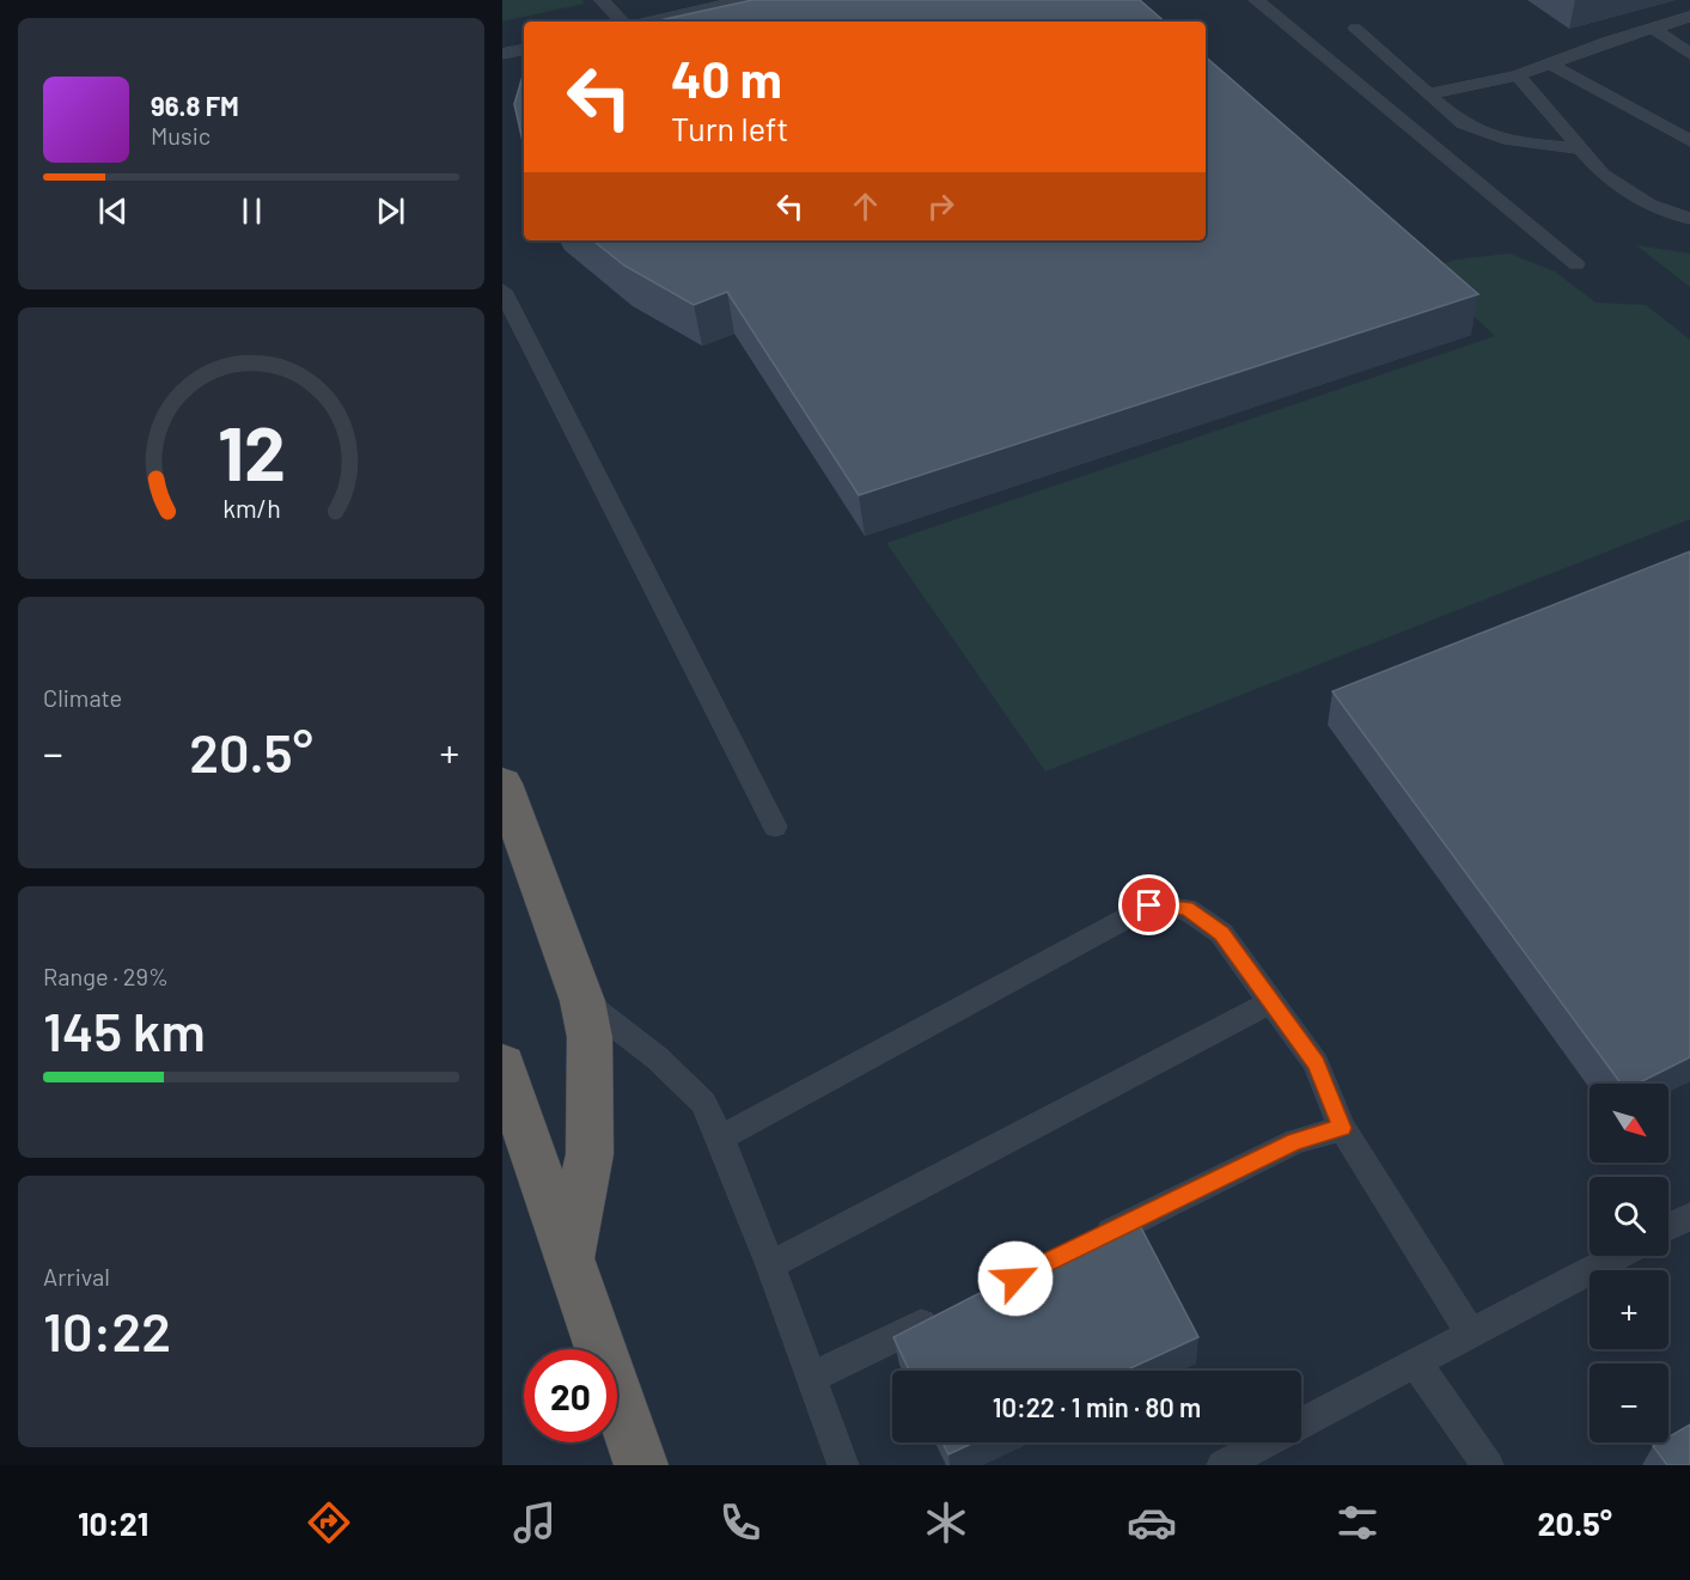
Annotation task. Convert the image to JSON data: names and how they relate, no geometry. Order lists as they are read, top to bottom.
{
  "north": "bottom right",
  "page": {
    "turn": ["40 m", "Turn left"],
    "song": ["96.8 FM", "Music"],
    "tile": [
      "Climate",
      ["Range · 29%", "145 km"],
      ["Arrival", "10:22"]
    ],
    "heat": ["−", "20.5°", "+"],
    "map_buttons": ["+", "−"],
    "limit": "20",
    "trip": "10:22 · 1 min · 80 m",
    "tabs": ["10:21", "20.5°"],
    "gauge": ["12", "km/h"]
  }
}
